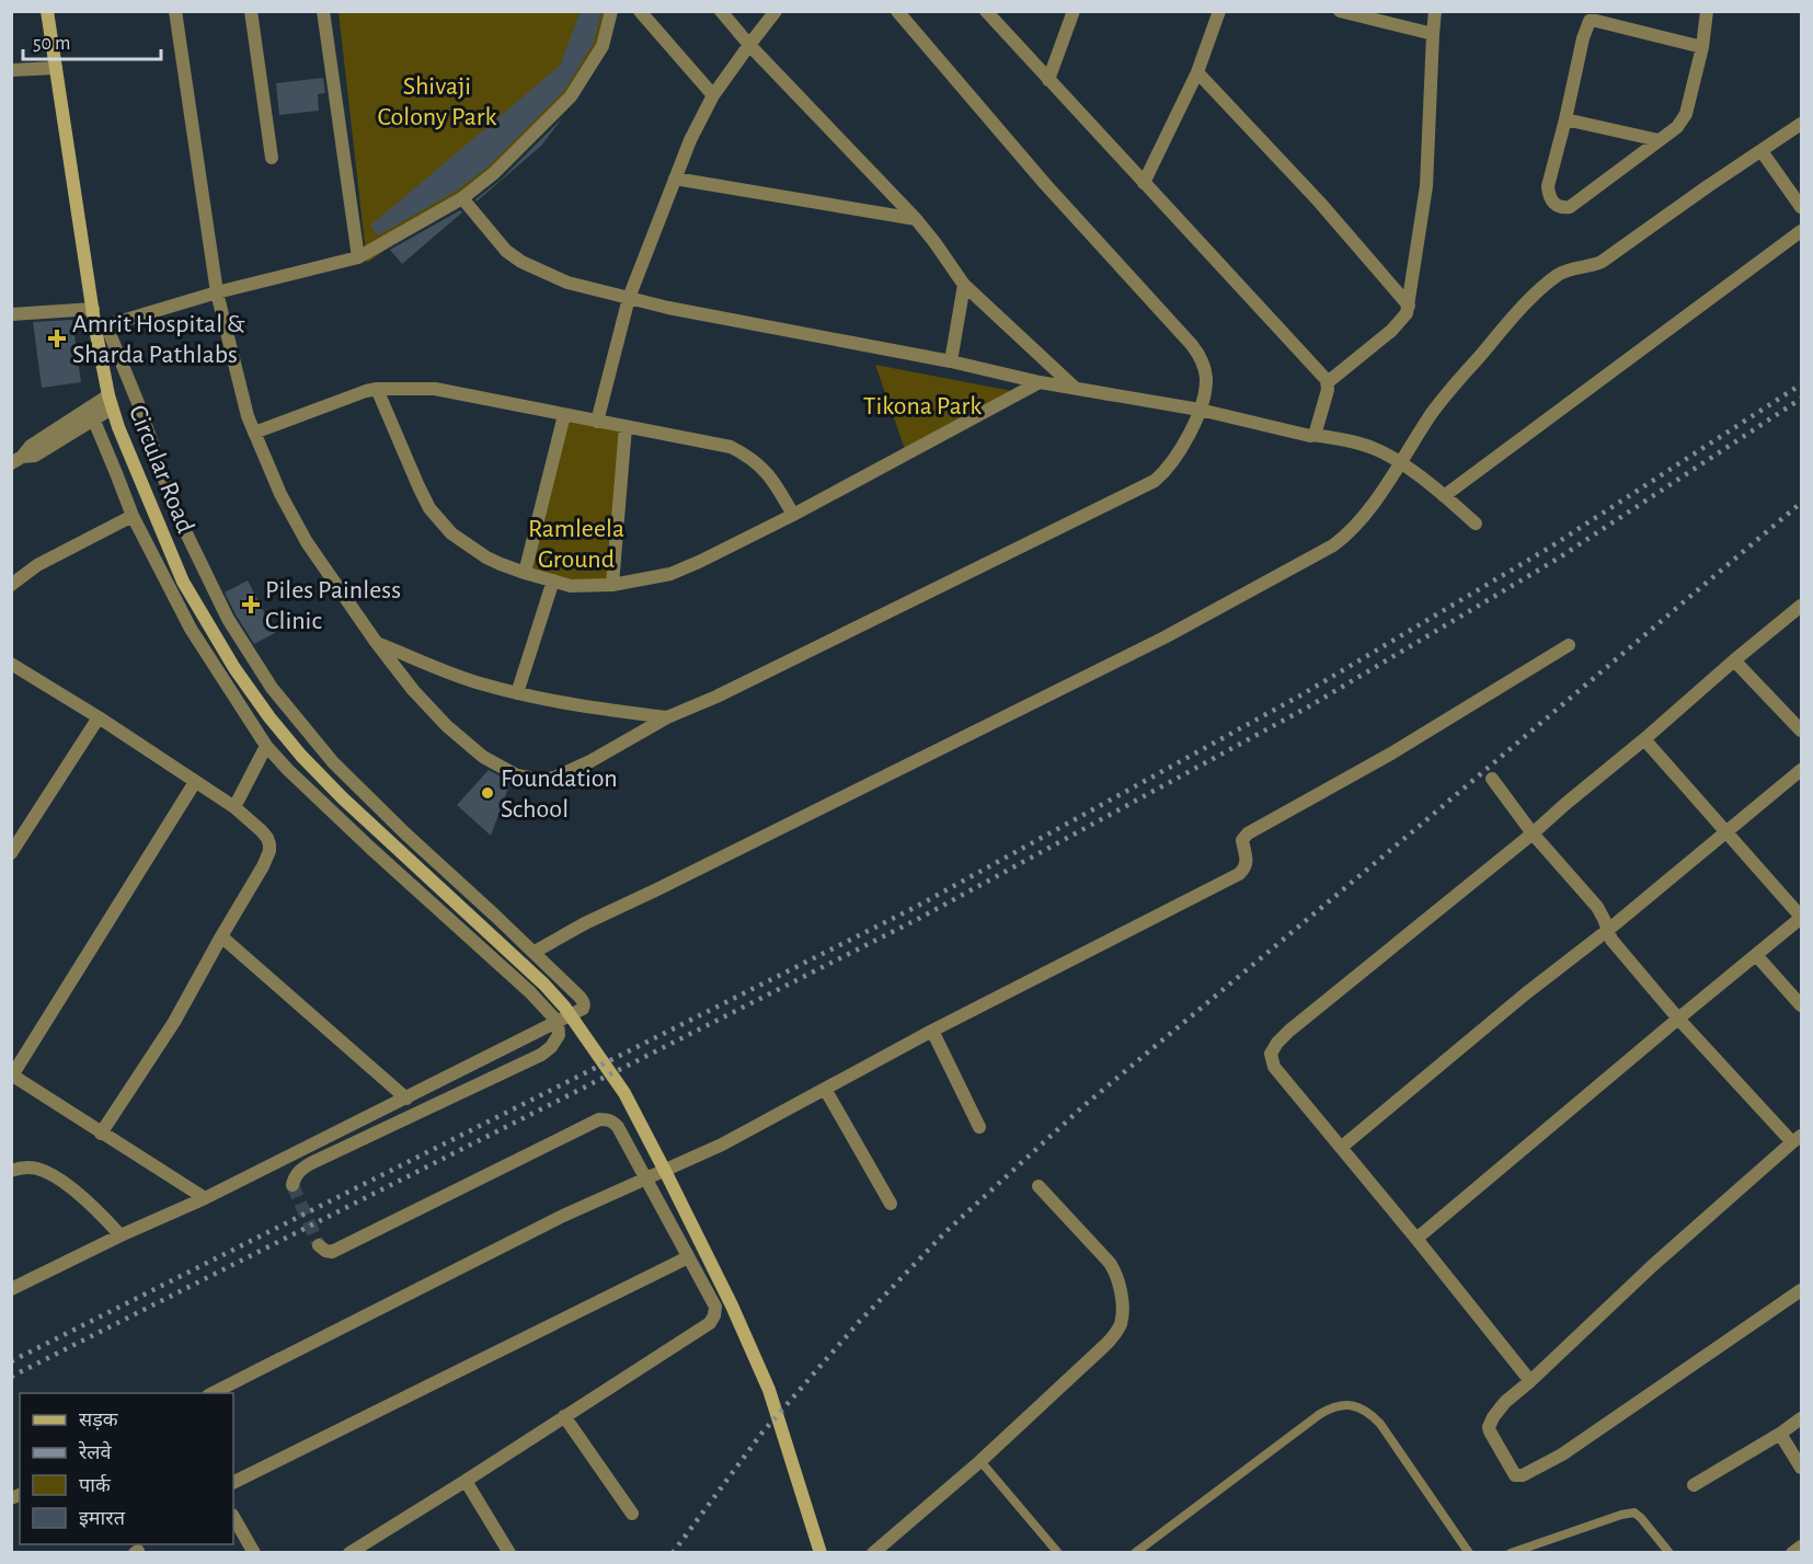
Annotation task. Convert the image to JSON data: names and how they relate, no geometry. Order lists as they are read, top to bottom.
{
  "streets": {
    "main road": ["Circular Road"]
  },
  "parks": ["Shivaji Colony Park", "Tikona Park", "Ramleela Ground"],
  "places": {
    "health": ["Amrit Hospital & Sharda Pathlabs", "Piles Painless Clinic"],
    "other": ["Foundation School"]
  },
  "legend": [
    "सड़क",
    "रेलवे",
    "पार्क",
    "इमारत"
  ],
  "scale_bar": "50 m"
}
